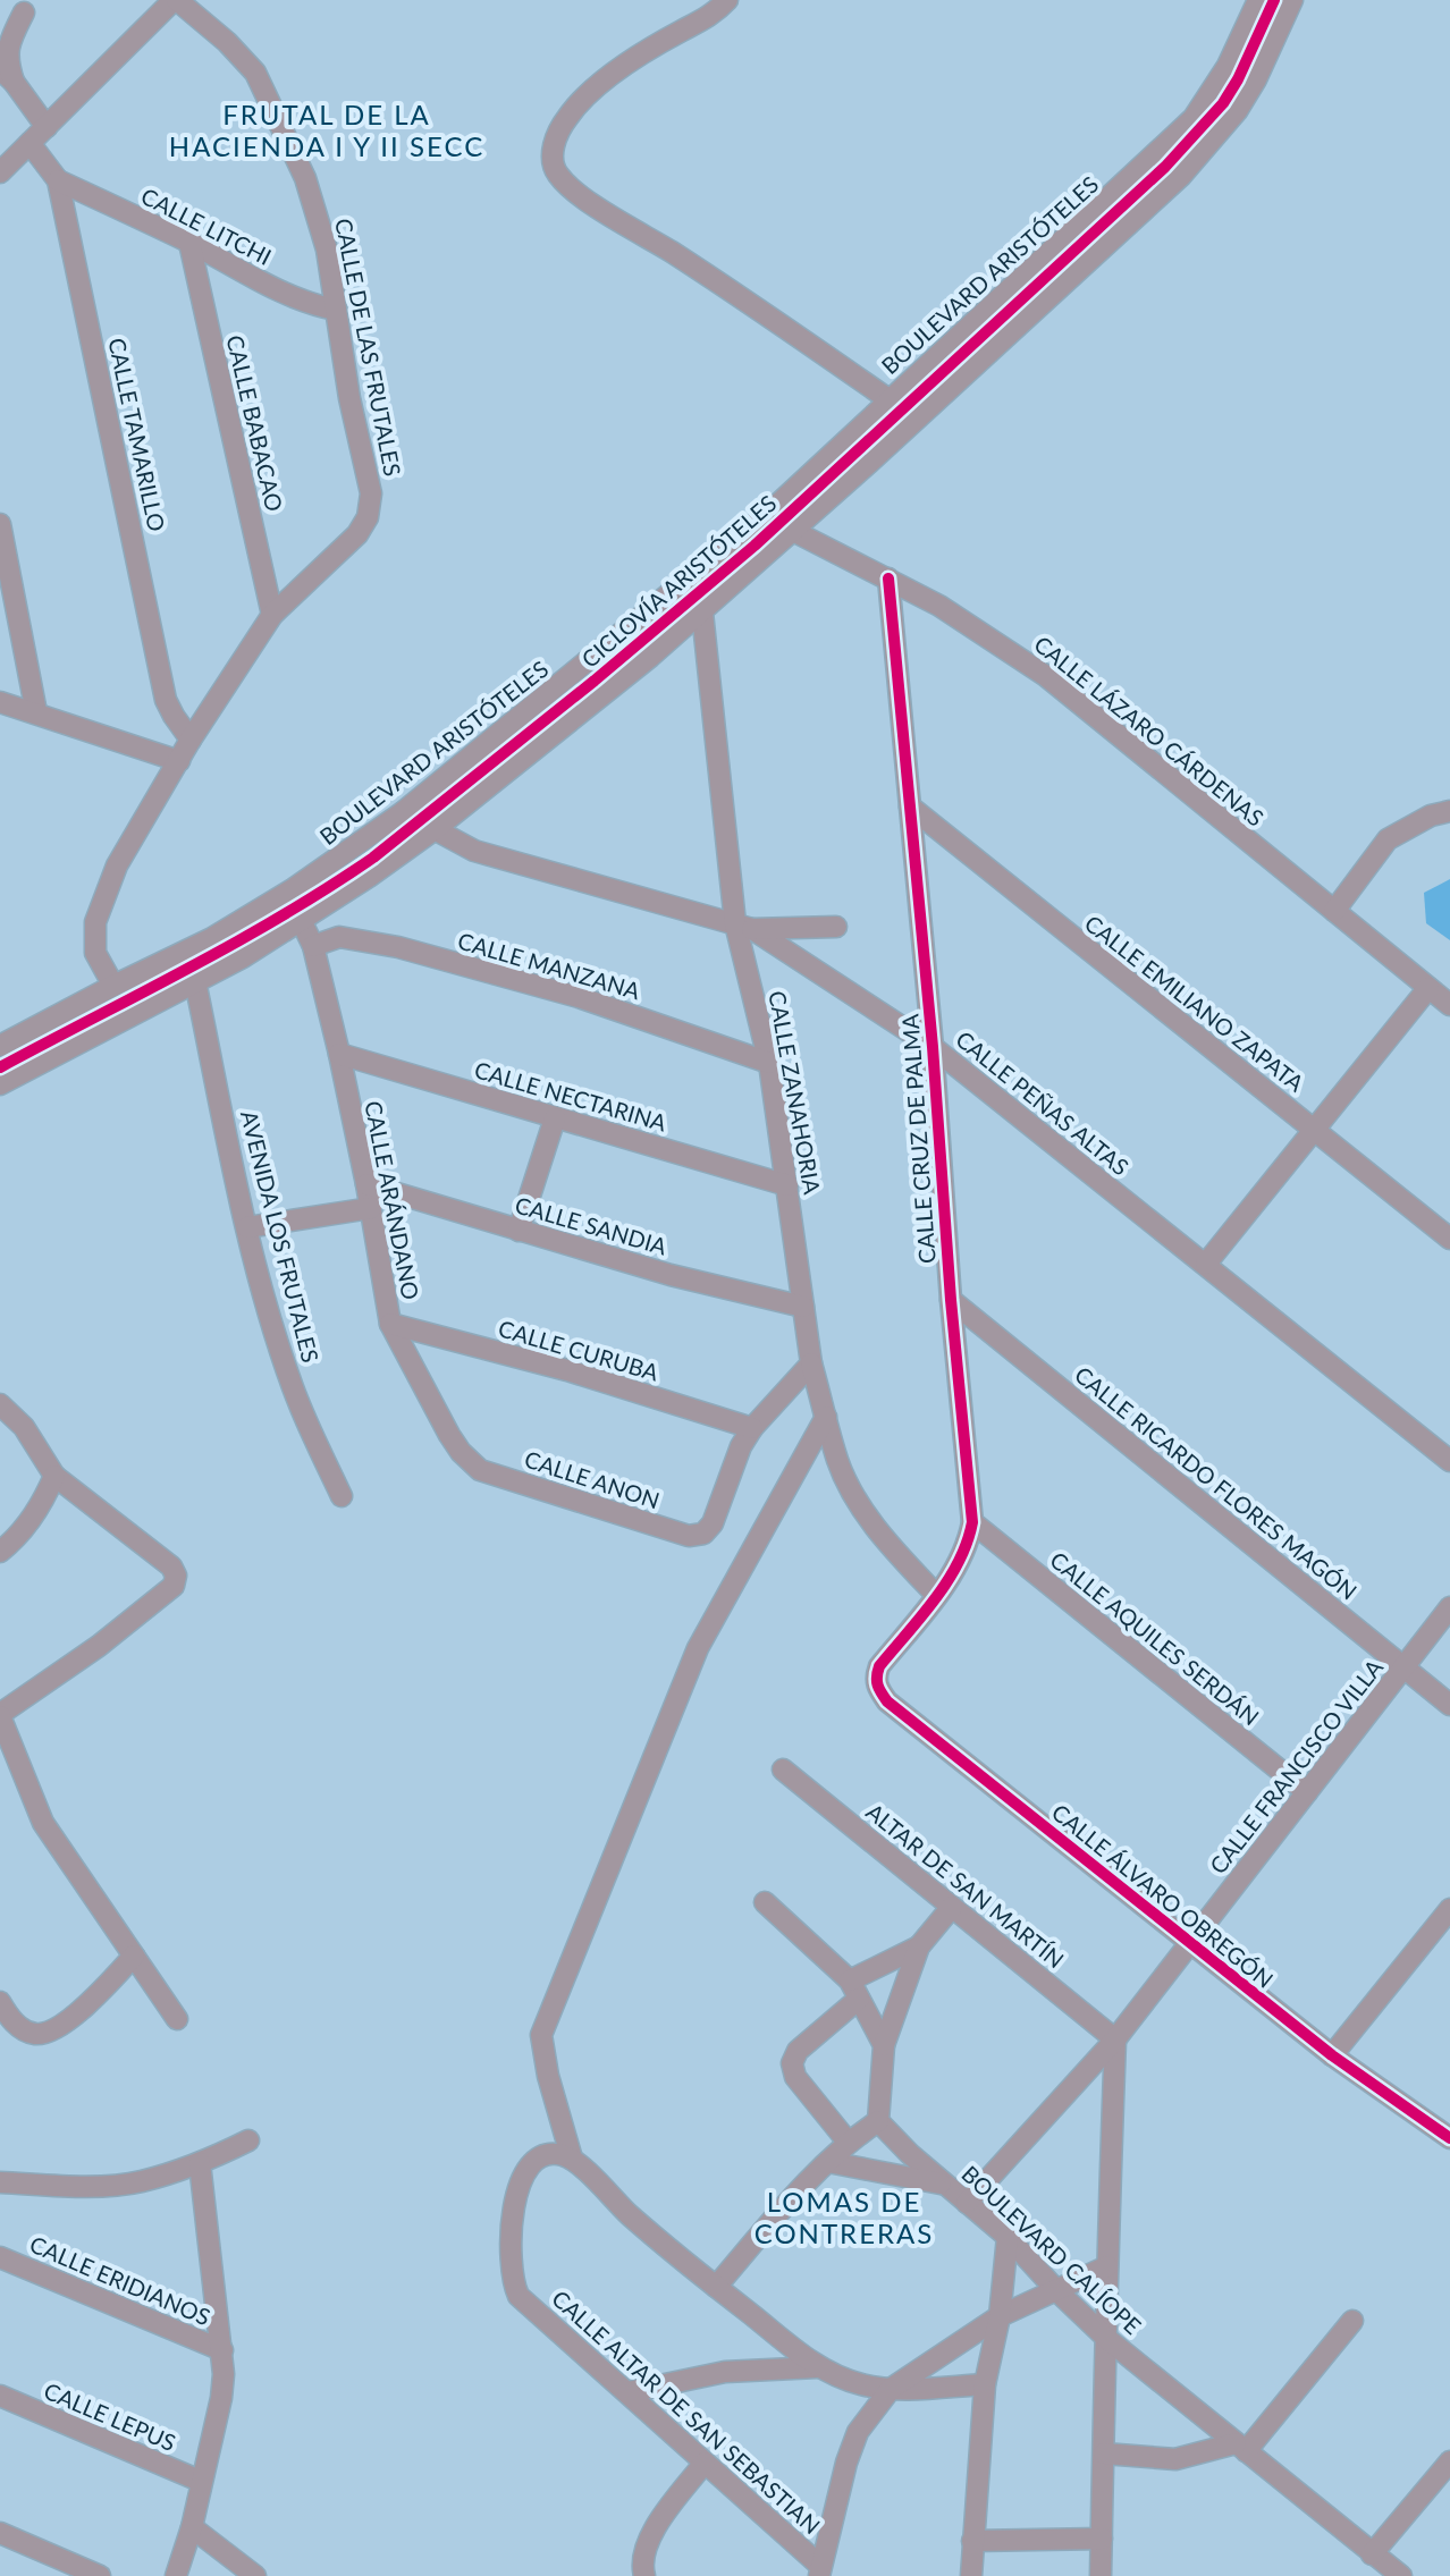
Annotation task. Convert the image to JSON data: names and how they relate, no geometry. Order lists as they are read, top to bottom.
{
  "streets": {
    "street": [
      "CALLE LITCHI",
      "BOULEVARD ARISTÓTELES",
      "CALLE DE LAS FRUTALES",
      "CALLE BABACAO",
      "CALLE TAMARILLO",
      "CALLE LÁZARO CÁRDENAS",
      "CALLE MANZANA",
      "CALLE EMILIANO ZAPATA",
      "CALLE ZANAHORIA",
      "CALLE NECTARINA",
      "CALLE PEÑAS ALTAS",
      "CALLE CRUZ DE PALMA",
      "CALLE ARÁNDANO",
      "CALLE SANDIA",
      "AVENIDA LOS FRUTALES",
      "CALLE CURUBA",
      "CALLE ANON",
      "CALLE RICARDO FLORES MAGÓN",
      "CALLE AQUILES SERDÁN",
      "CALLE FRANCISCO VILLA",
      "ALTAR DE SAN MARTÍN",
      "CALLE ÁLVARO OBREGÓN",
      "BOULEVARD CALÍOPE",
      "CALLE ERIDIANOS",
      "CALLE ALTAR DE SAN SEBASTIAN",
      "CALLE LEPUS"
    ],
    "cycle path": ["CICLOVÍA ARISTÓTELES"]
  },
  "crossings": [
    ["CALLE LITCHI", "CALLE DE LAS FRUTALES"],
    ["CALLE LITCHI", "CALLE BABACAO"],
    ["CALLE LITCHI", "CALLE TAMARILLO"],
    ["BOULEVARD ARISTÓTELES", "CALLE DE LAS FRUTALES"],
    ["BOULEVARD ARISTÓTELES", "CALLE PEÑAS ALTAS"],
    ["CALLE DE LAS FRUTALES", "CALLE BABACAO"],
    ["CALLE DE LAS FRUTALES", "CALLE TAMARILLO"],
    ["CALLE LÁZARO CÁRDENAS", "CALLE CRUZ DE PALMA"],
    ["CALLE MANZANA", "CALLE ZANAHORIA"],
    ["CALLE MANZANA", "CALLE ARÁNDANO"],
    ["CALLE EMILIANO ZAPATA", "CALLE CRUZ DE PALMA"],
    ["CALLE ZANAHORIA", "CALLE NECTARINA"],
    ["CALLE ZANAHORIA", "CALLE PEÑAS ALTAS"],
    ["CALLE ZANAHORIA", "CALLE CRUZ DE PALMA"],
    ["CALLE ZANAHORIA", "CALLE SANDIA"],
    ["CALLE NECTARINA", "CALLE ARÁNDANO"],
    ["CALLE PEÑAS ALTAS", "CALLE CRUZ DE PALMA"],
    ["CALLE CRUZ DE PALMA", "CALLE RICARDO FLORES MAGÓN"],
    ["CALLE CRUZ DE PALMA", "CALLE AQUILES SERDÁN"],
    ["CALLE CRUZ DE PALMA", "CALLE ÁLVARO OBREGÓN"],
    ["CALLE ARÁNDANO", "CALLE SANDIA"],
    ["CALLE ARÁNDANO", "CALLE CURUBA"],
    ["CALLE ARÁNDANO", "CALLE ANON"],
    ["CALLE CURUBA", "CALLE ANON"],
    ["CALLE RICARDO FLORES MAGÓN", "CALLE FRANCISCO VILLA"],
    ["CALLE AQUILES SERDÁN", "CALLE FRANCISCO VILLA"],
    ["CALLE FRANCISCO VILLA", "ALTAR DE SAN MARTÍN"],
    ["CALLE FRANCISCO VILLA", "CALLE ÁLVARO OBREGÓN"],
    ["CALLE FRANCISCO VILLA", "BOULEVARD CALÍOPE"]
  ],
  "districts": ["FRUTAL DE LA HACIENDA I Y II SECC", "LOMAS DE CONTRERAS"]
}
